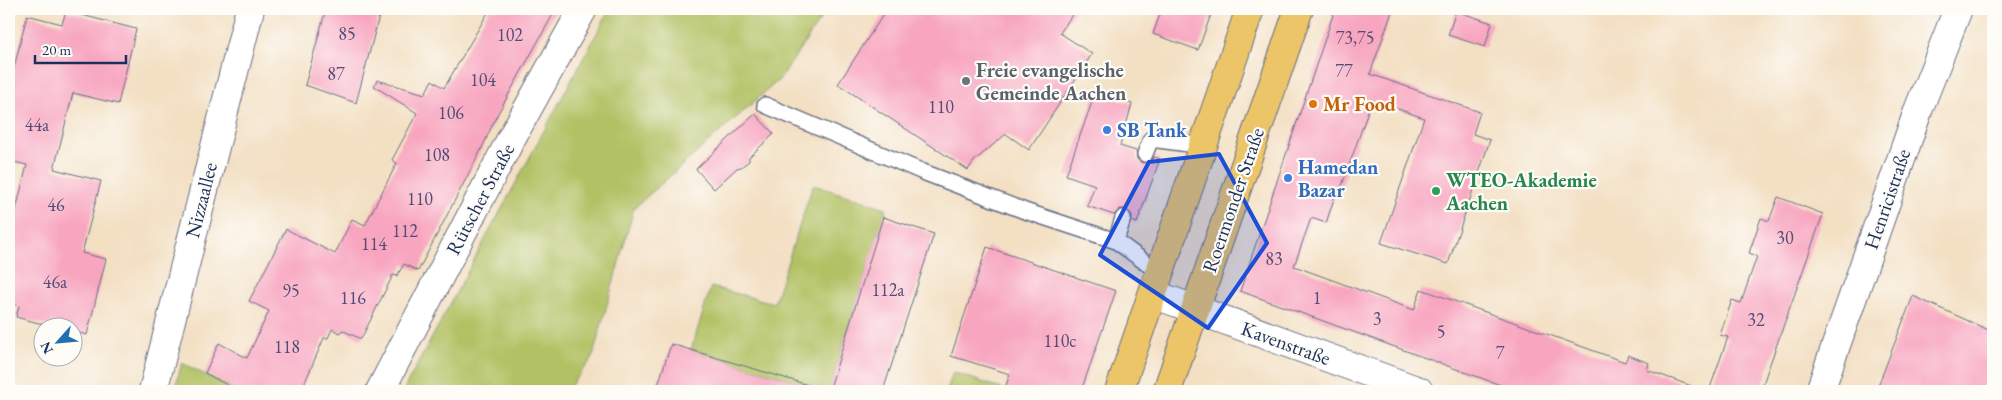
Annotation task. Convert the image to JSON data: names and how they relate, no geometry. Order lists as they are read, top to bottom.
{
  "streets": {
    "main road": ["Roermonder Straße"],
    "street": [
      "Rütscher Straße",
      "Henricistraße",
      "Nizzaallee",
      "Kavenstraße"
    ]
  },
  "crossings": [
    ["Roermonder Straße", "Kavenstraße"]
  ],
  "places": [
    "Freie evangelische Gemeinde Aachen",
    "Mr Food",
    "SB Tank",
    "Hamedan Bazar",
    "WTEO-Akademie Aachen"
  ],
  "house_numbers": [
    "85",
    "102",
    "73,75",
    "77",
    "87",
    "104",
    "110",
    "106",
    "44a",
    "108",
    "110",
    "46",
    "112",
    "30",
    "114",
    "83",
    "46a",
    "112a",
    "95",
    "116",
    "1",
    "3",
    "32",
    "5",
    "110c",
    "118",
    "7"
  ],
  "scale_bar": "20 m",
  "north": "bottom left"
}
